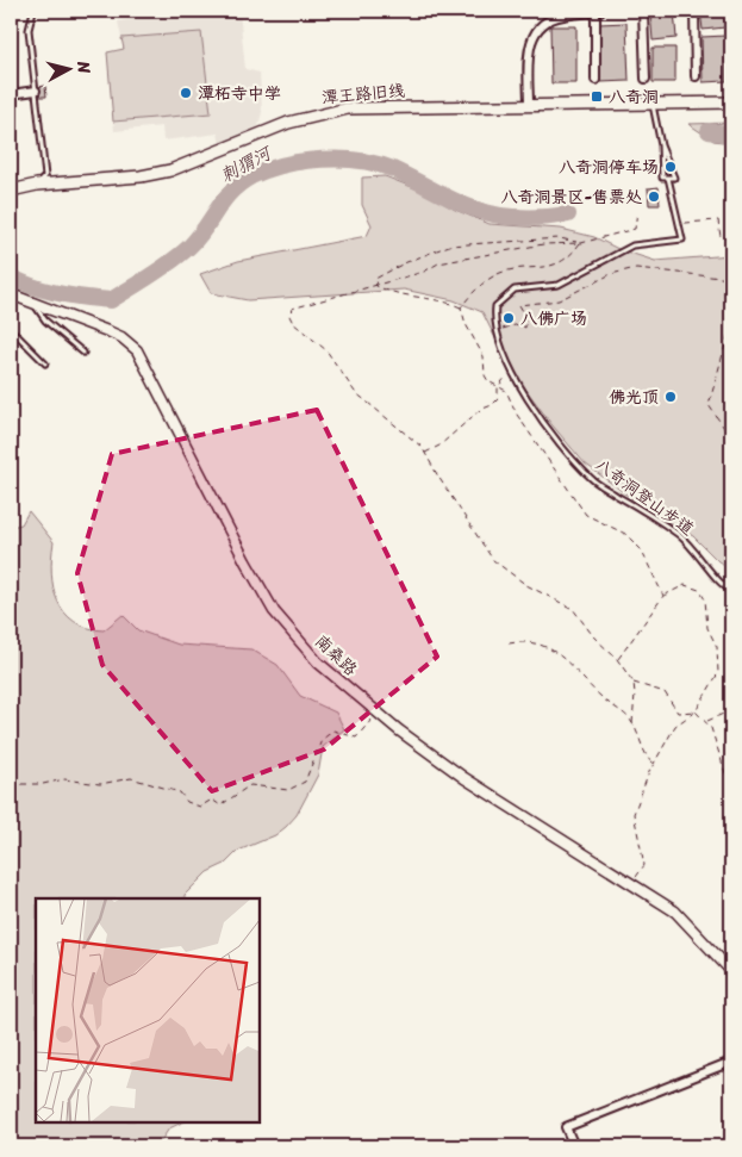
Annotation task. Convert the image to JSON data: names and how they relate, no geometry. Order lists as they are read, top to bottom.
{
  "streets": {
    "main road": ["潭王路旧线"],
    "street": ["南桑路"],
    "lane": ["八奇洞登山步道"]
  },
  "water": ["刺猬河"],
  "places": {
    "other": [
      "潭柘寺中学",
      "八奇洞停车场",
      "八奇洞景区-售票处",
      "八佛广场",
      "佛光顶"
    ],
    "transit": ["八奇洞"]
  },
  "north": "right"
}
